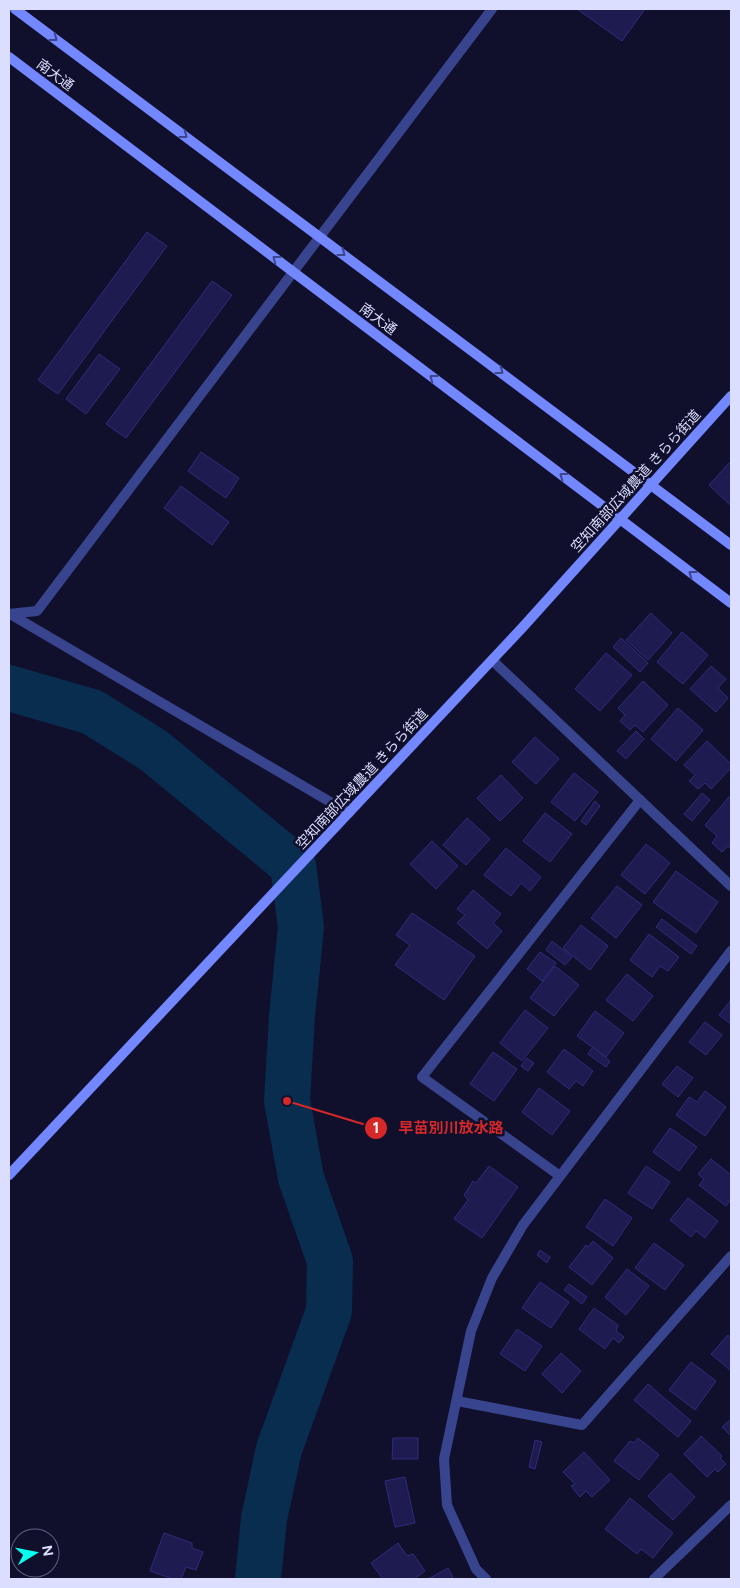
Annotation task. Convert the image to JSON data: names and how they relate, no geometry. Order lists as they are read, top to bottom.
{
  "streets": {
    "main road": ["南大通", "空知南部広域農道 きらら街道"]
  },
  "crossings": [
    ["南大通", "空知南部広域農道 きらら街道"]
  ],
  "places": ["早苗別川放水路"],
  "north": "right"
}
